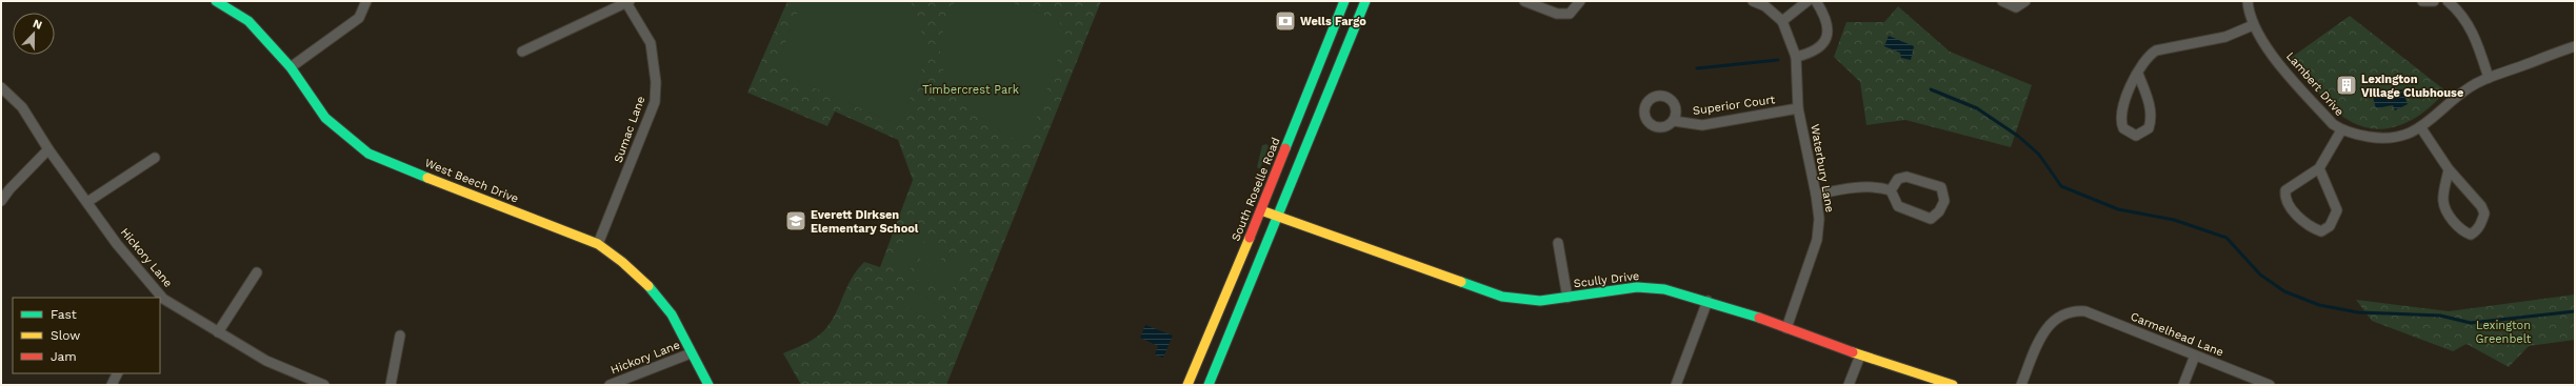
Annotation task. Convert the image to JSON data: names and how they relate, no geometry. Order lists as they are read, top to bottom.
{
  "streets": {
    "street": [
      "Lambert Drive",
      "Superior Court",
      "Sumac Lane",
      "Waterbury Lane",
      "West Beech Drive",
      "South Roselle Road",
      "Hickory Lane",
      "Scully Drive",
      "Carmelhead Lane"
    ]
  },
  "crossings": [
    ["Superior Court", "Waterbury Lane"],
    ["Sumac Lane", "West Beech Drive"],
    ["Waterbury Lane", "Scully Drive"],
    ["West Beech Drive", "Hickory Lane"],
    ["South Roselle Road", "Scully Drive"]
  ],
  "parks": ["Timbercrest Park", "Lexington Greenbelt"],
  "places": {
    "bank": ["Wells Fargo"],
    "building": ["Lexington Village Clubhouse"],
    "school or university": ["Everett Dirksen Elementary School"]
  },
  "legend": ["Fast", "Slow", "Jam"],
  "north": "top"
}
